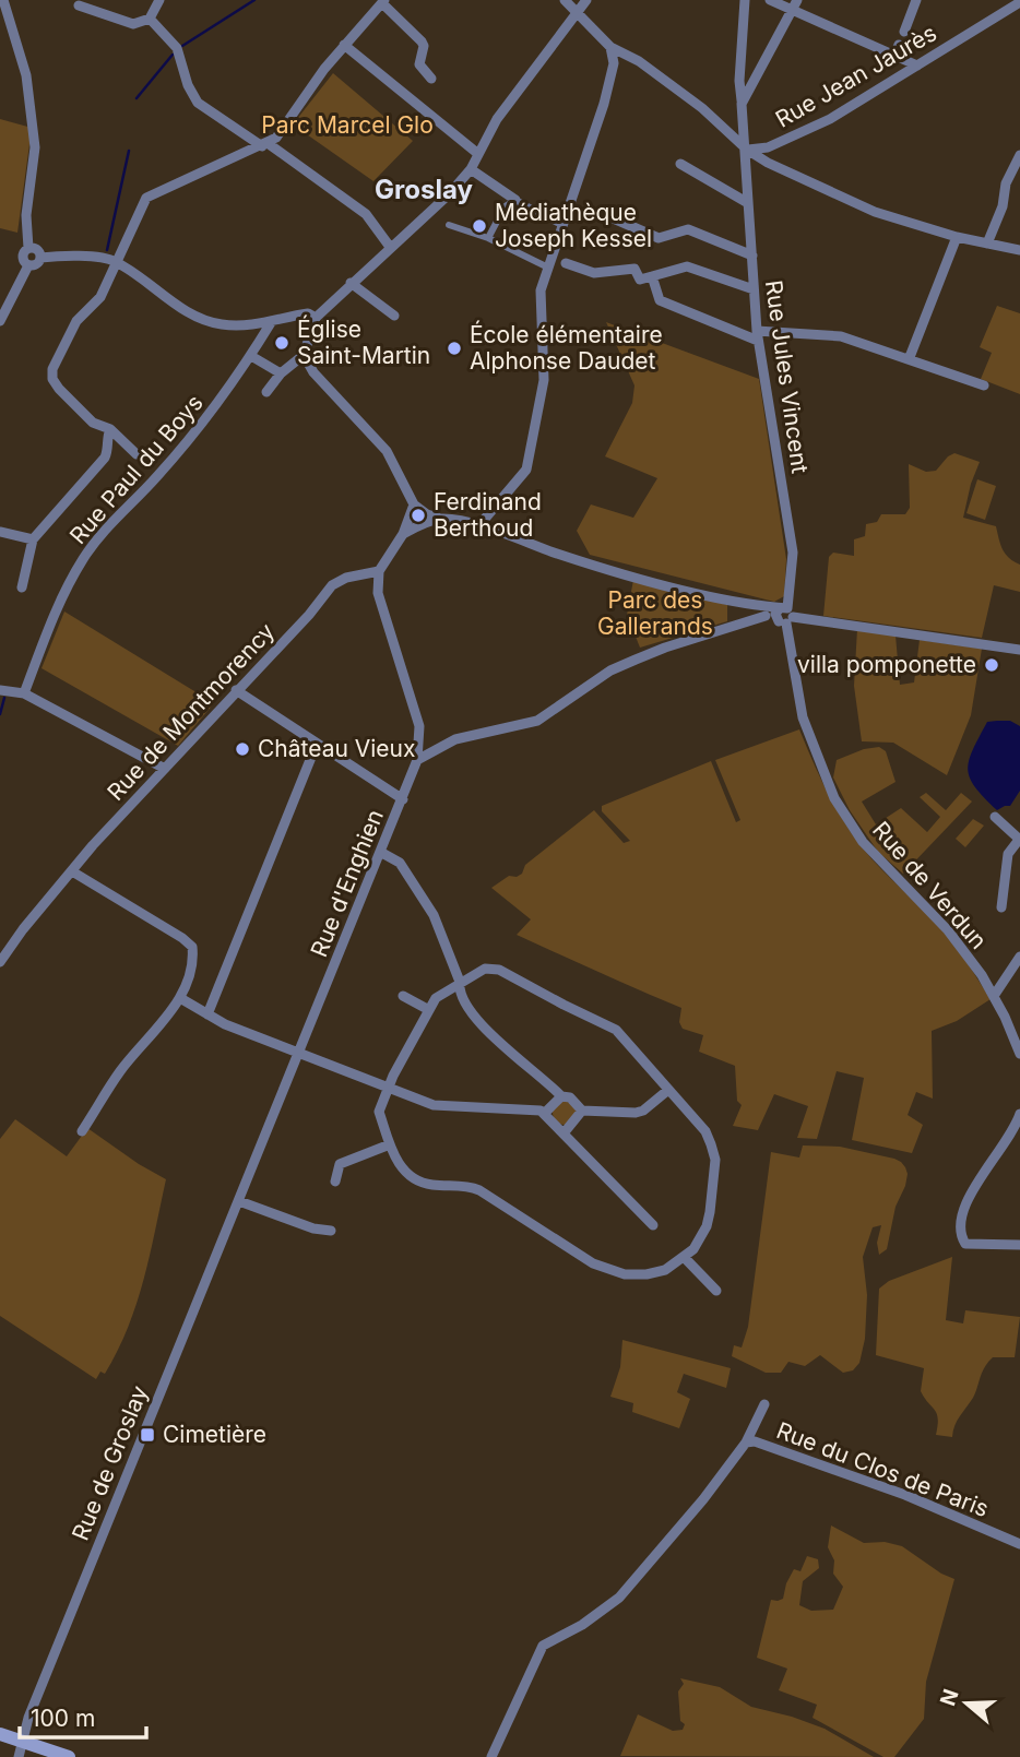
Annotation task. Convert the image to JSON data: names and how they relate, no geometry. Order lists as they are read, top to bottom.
{
  "streets": {
    "street": [
      "Rue Jean Jaurès",
      "Rue Jules Vincent",
      "Rue Paul du Boys",
      "Rue de Montmorency",
      "Rue d'Enghien",
      "Rue de Verdun",
      "Rue de Groslay",
      "Rue du Clos de Paris"
    ]
  },
  "crossings": [
    ["Rue Jean Jaurès", "Rue Jules Vincent"],
    ["Rue Jules Vincent", "Rue de Verdun"],
    ["Rue de Montmorency", "Rue d'Enghien"],
    ["Rue d'Enghien", "Rue de Groslay"]
  ],
  "districts": ["Groslay"],
  "parks": ["Parc Marcel Glo", "Parc des Gallerands"],
  "places": {
    "other": [
      "Médiathèque Joseph Kessel",
      "Église Saint-Martin",
      "École élémentaire Alphonse Daudet",
      "Ferdinand Berthoud",
      "villa pomponette",
      "Château Vieux"
    ],
    "transit": ["Cimetière"]
  },
  "scale_bar": "100 m",
  "north": "left"
}
